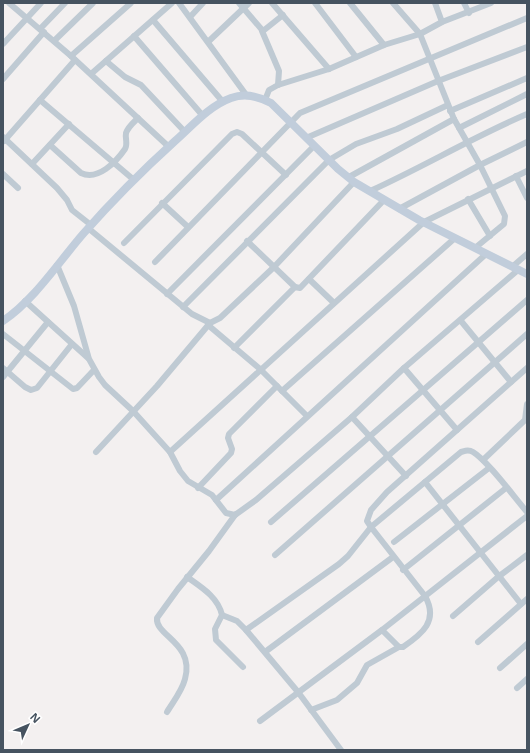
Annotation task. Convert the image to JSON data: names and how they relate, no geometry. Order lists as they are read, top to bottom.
{
  "north": "top right"
}
